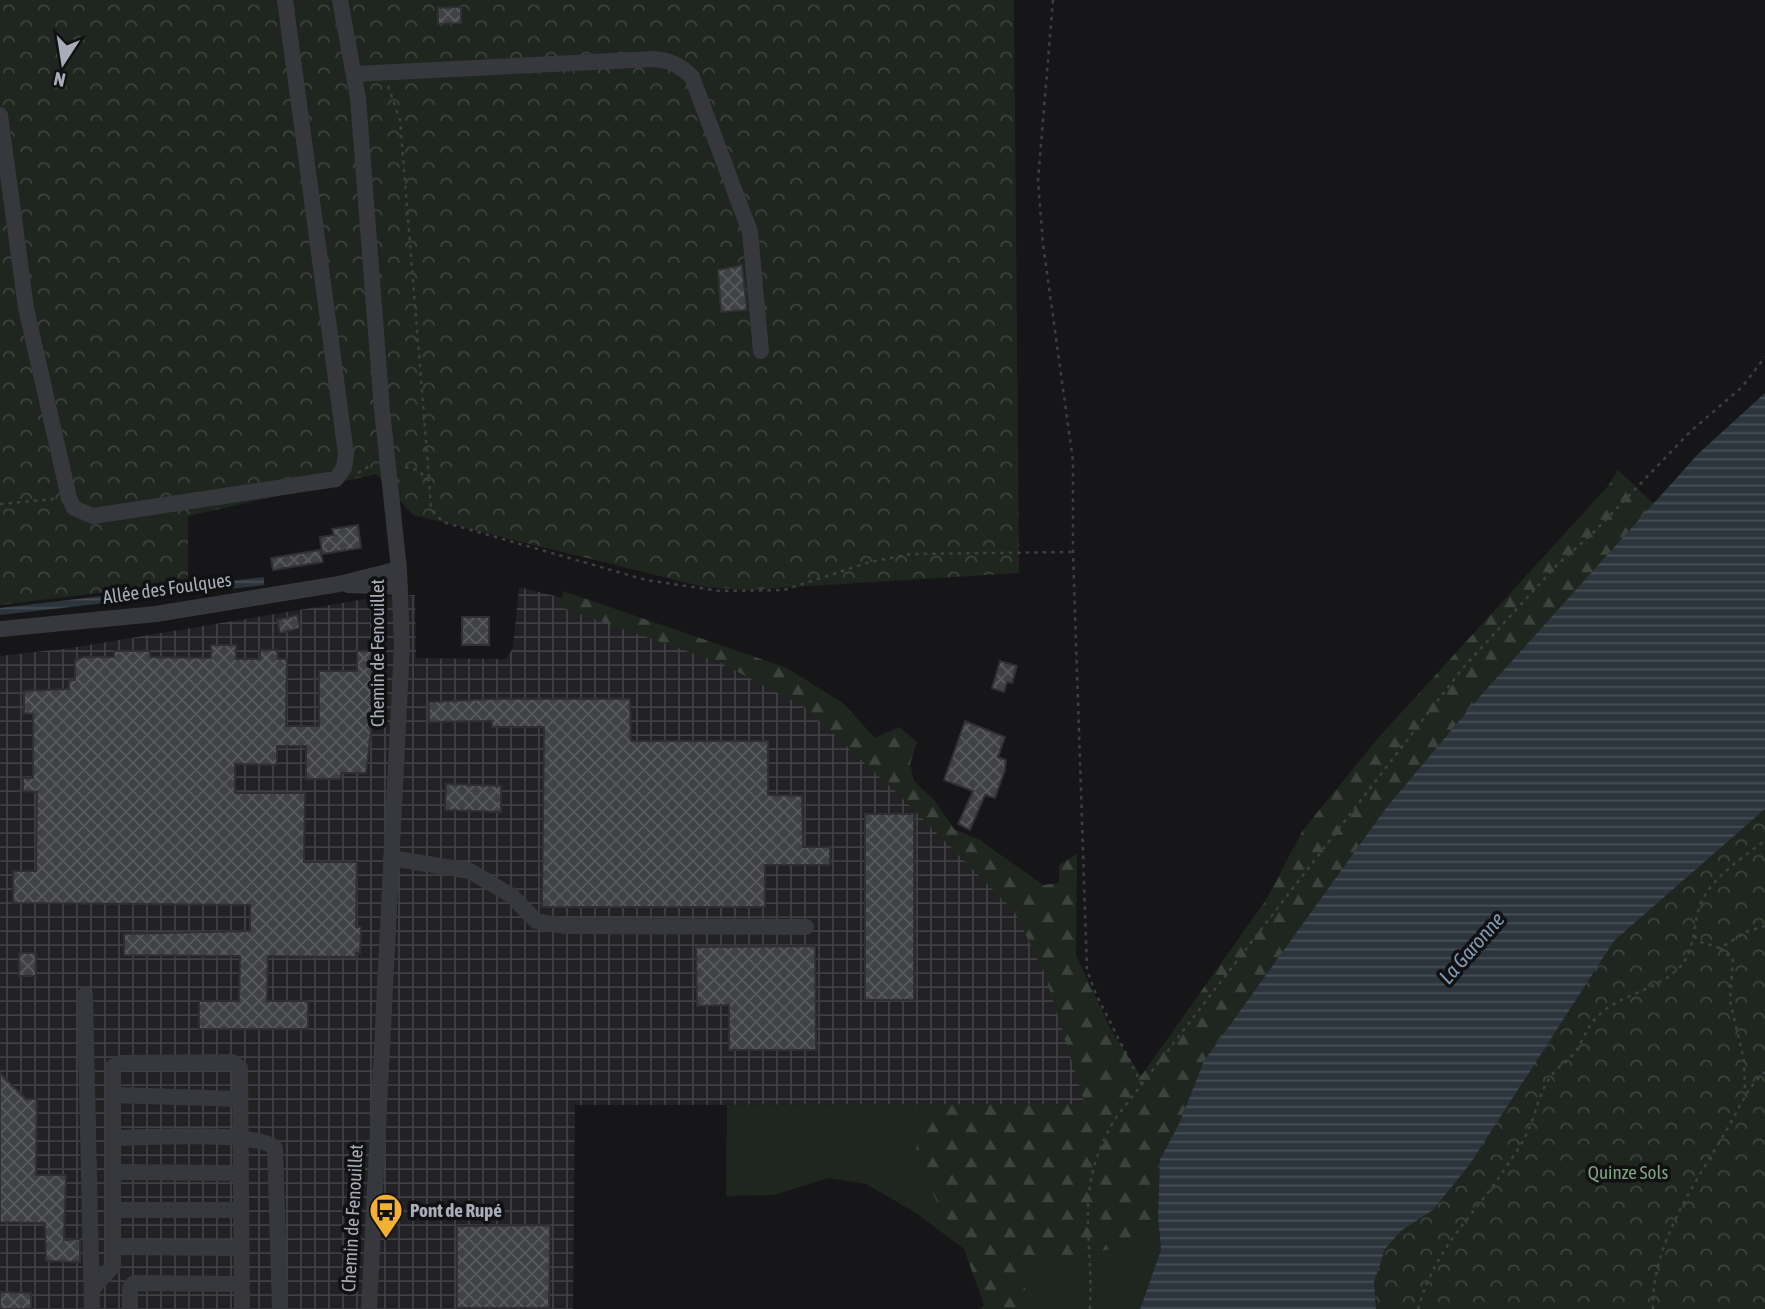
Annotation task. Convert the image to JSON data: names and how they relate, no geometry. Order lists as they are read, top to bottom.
{
  "streets": {
    "street": ["Allée des Foulques", "Chemin de Fenouillet"]
  },
  "crossings": [
    ["Allée des Foulques", "Chemin de Fenouillet"]
  ],
  "water": ["La Garonne"],
  "parks": ["Quinze Sols"],
  "places": {
    "bus stop": ["Pont de Rupé"]
  },
  "north": "bottom"
}
